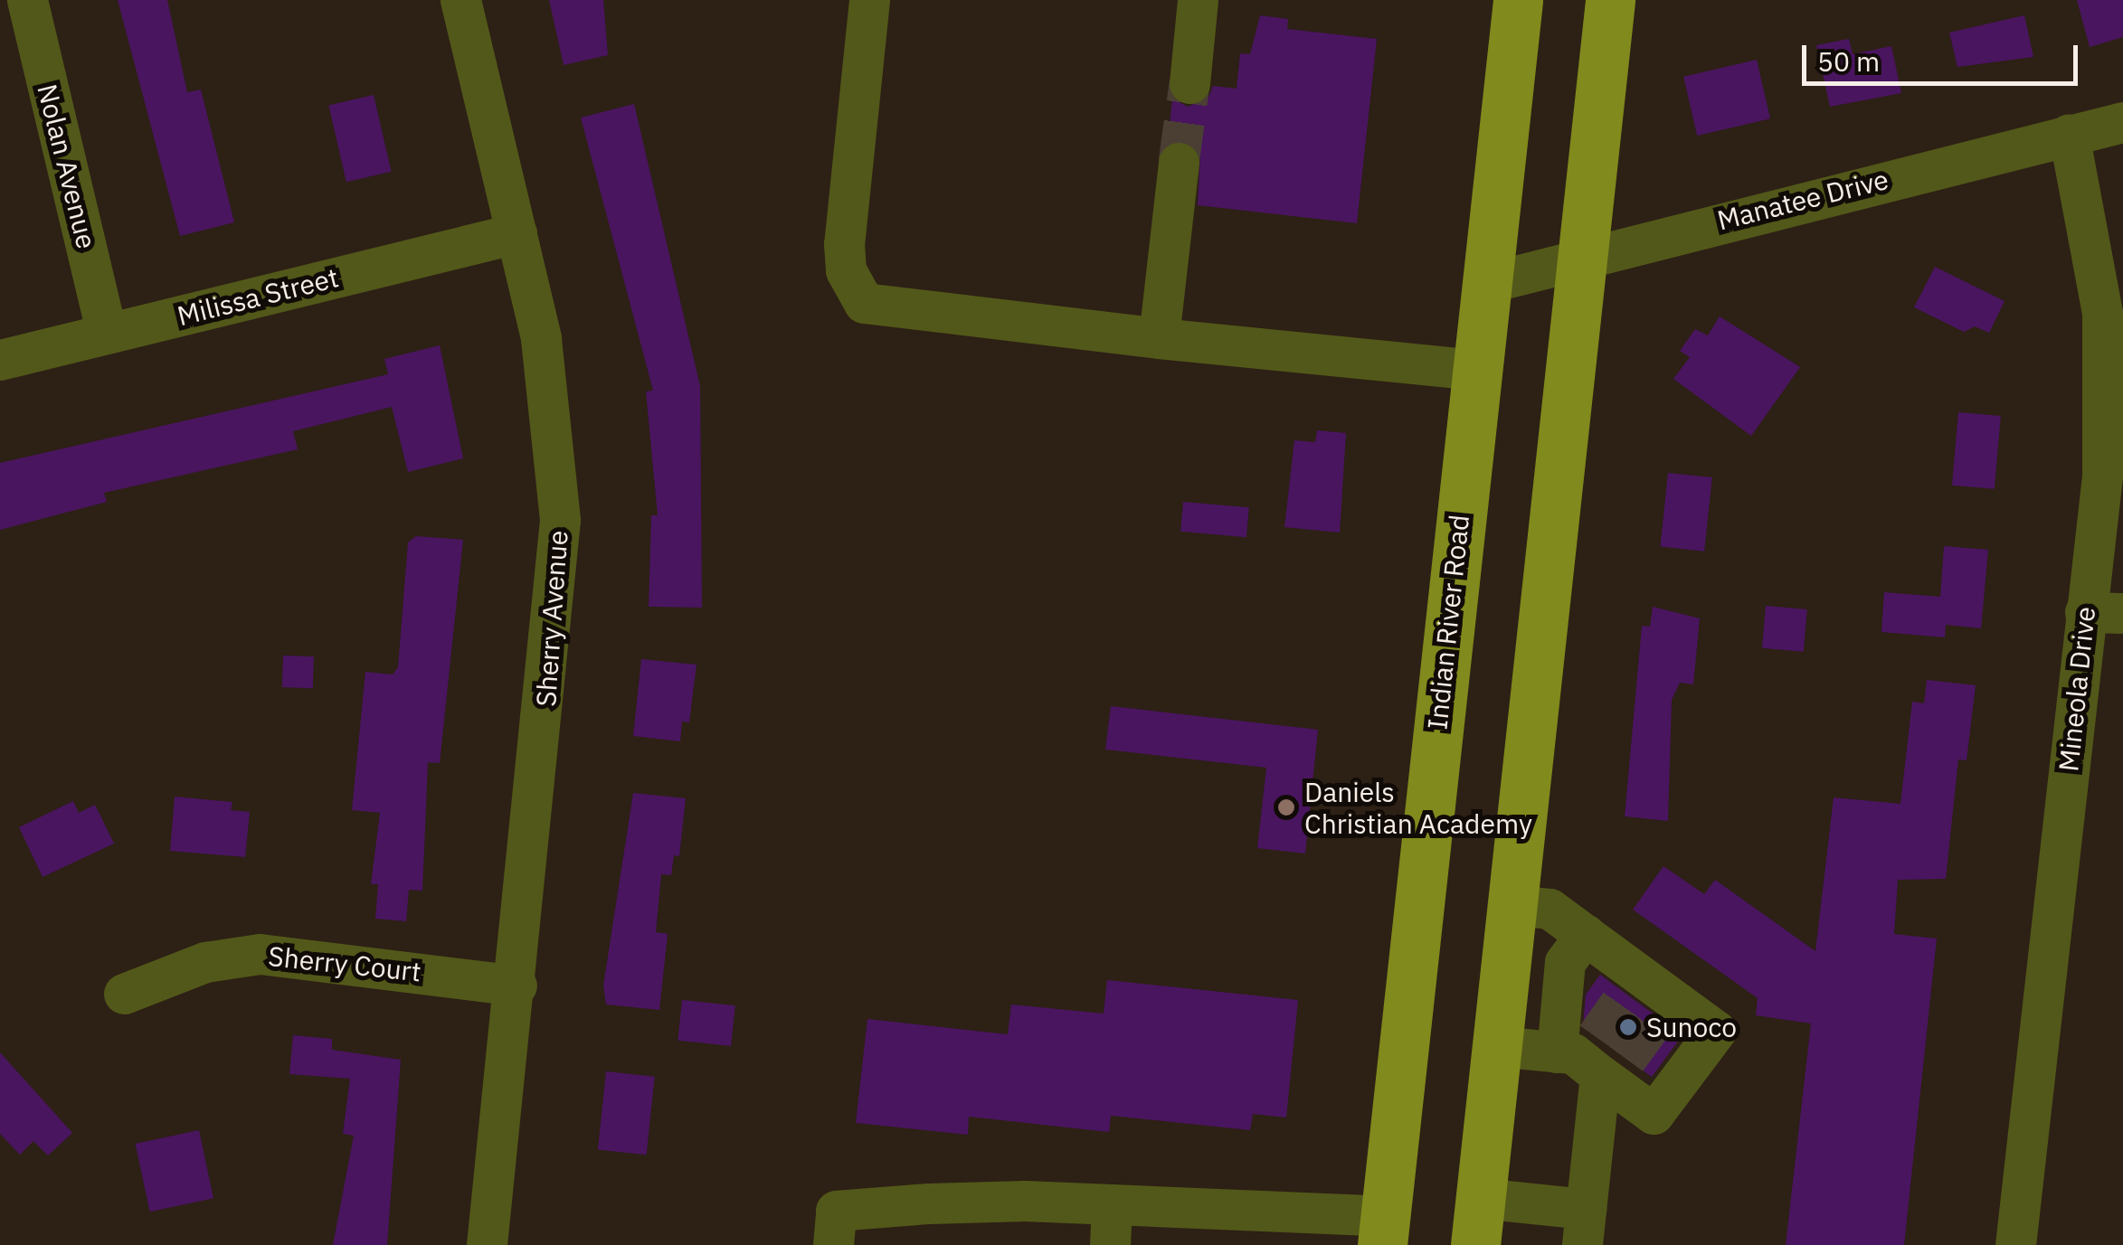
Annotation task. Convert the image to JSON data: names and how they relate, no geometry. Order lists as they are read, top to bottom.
{
  "streets": {
    "main road": ["Indian River Road"],
    "street": [
      "Nolan Avenue",
      "Manatee Drive",
      "Milissa Street",
      "Sherry Avenue",
      "Mineola Drive",
      "Sherry Court"
    ]
  },
  "crossings": [
    ["Nolan Avenue", "Milissa Street"],
    ["Manatee Drive", "Indian River Road"],
    ["Manatee Drive", "Mineola Drive"],
    ["Milissa Street", "Sherry Avenue"],
    ["Sherry Avenue", "Sherry Court"]
  ],
  "places": ["Daniels Christian Academy", "Sunoco"],
  "scale_bar": "50 m"
}
